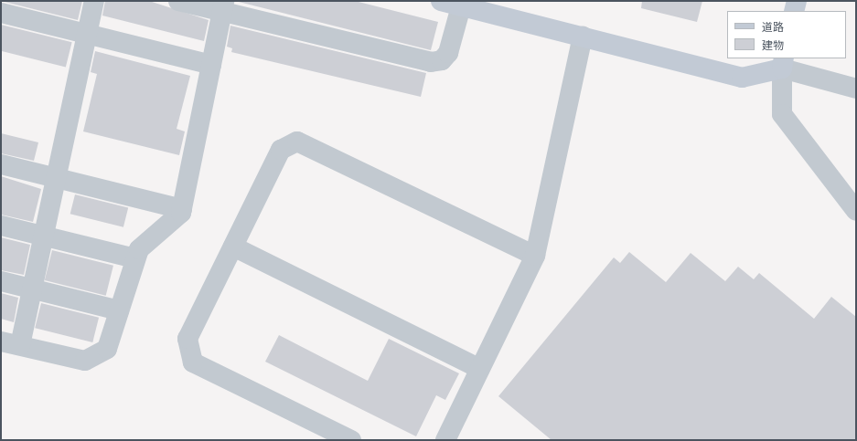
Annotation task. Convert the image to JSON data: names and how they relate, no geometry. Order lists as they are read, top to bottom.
{
  "legend": ["道路", "建物"]
}
